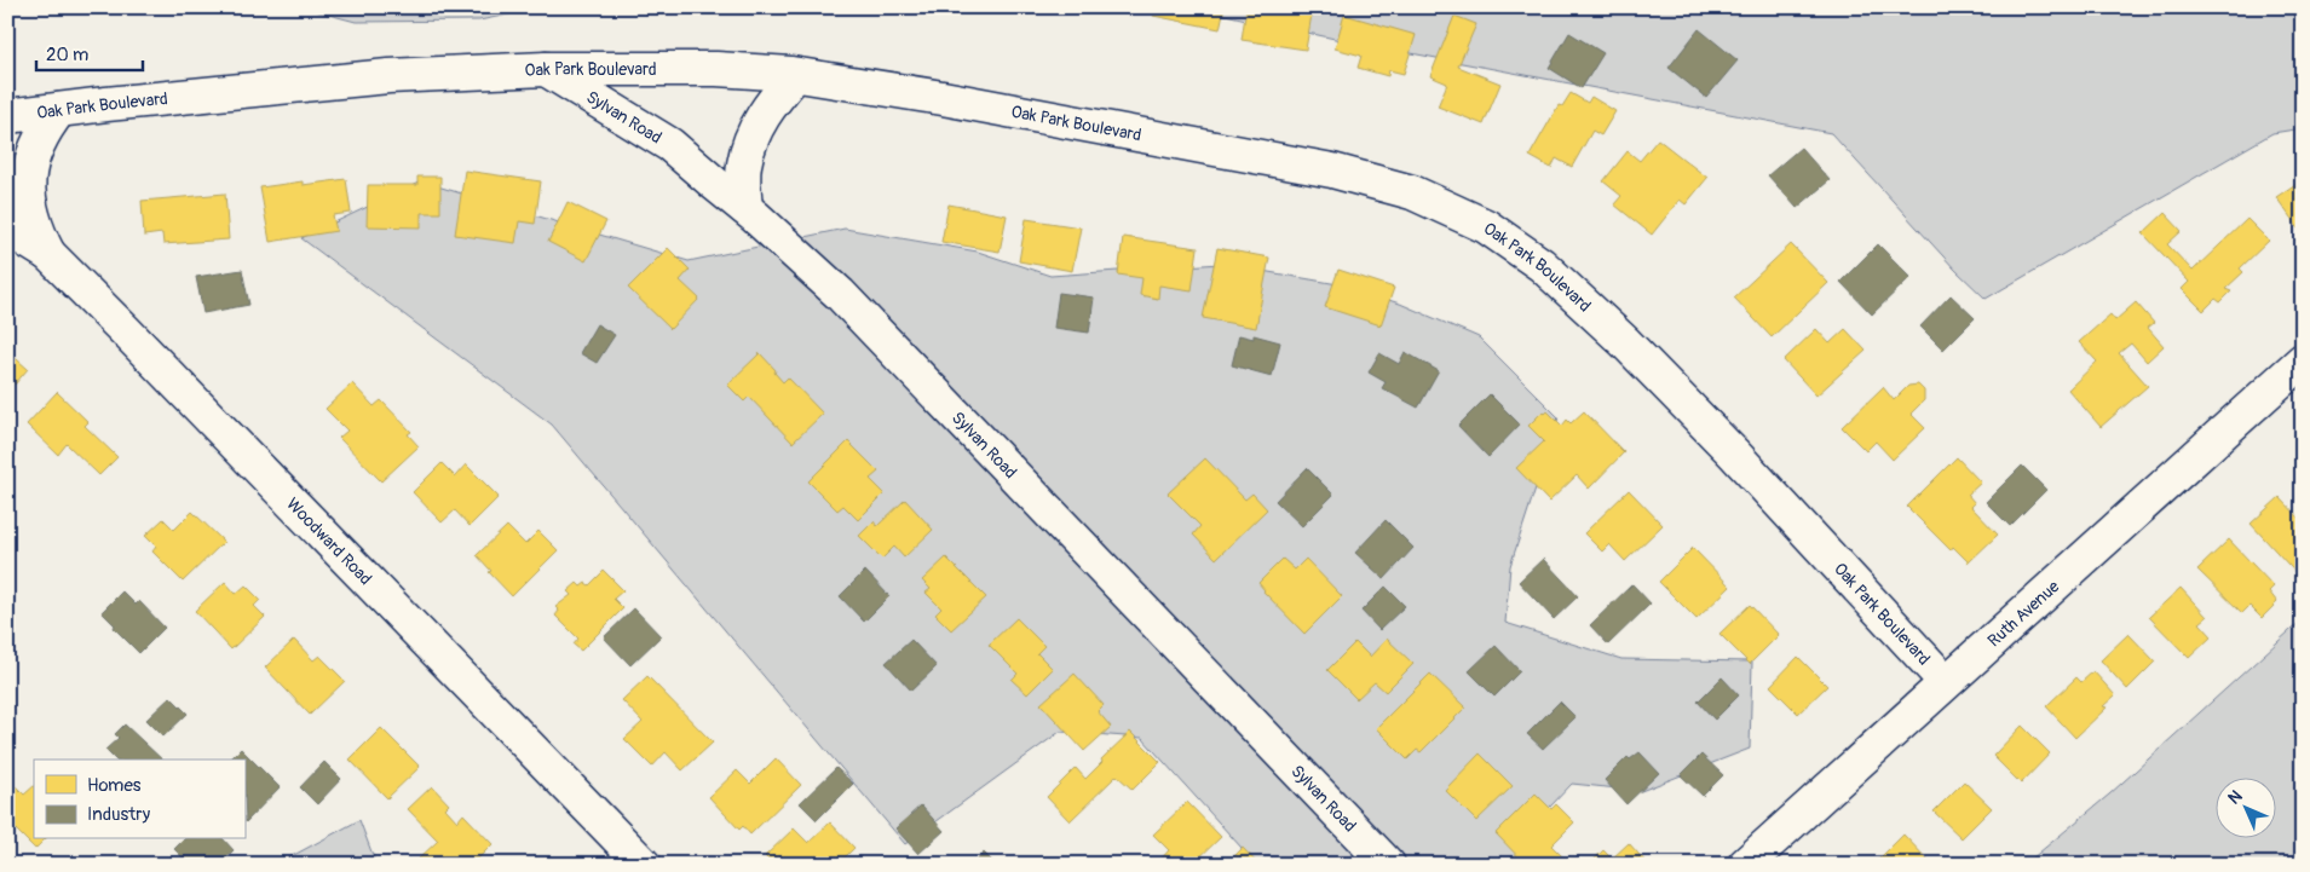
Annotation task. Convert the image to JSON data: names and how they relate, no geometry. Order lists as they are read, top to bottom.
{
  "streets": {
    "street": [
      "Oak Park Boulevard",
      "Sylvan Road",
      "Woodward Road",
      "Ruth Avenue"
    ]
  },
  "crossings": [
    ["Oak Park Boulevard", "Sylvan Road"],
    ["Oak Park Boulevard", "Ruth Avenue"]
  ],
  "legend": ["Homes", "Industry"],
  "scale_bar": "20 m",
  "north": "top left"
}
